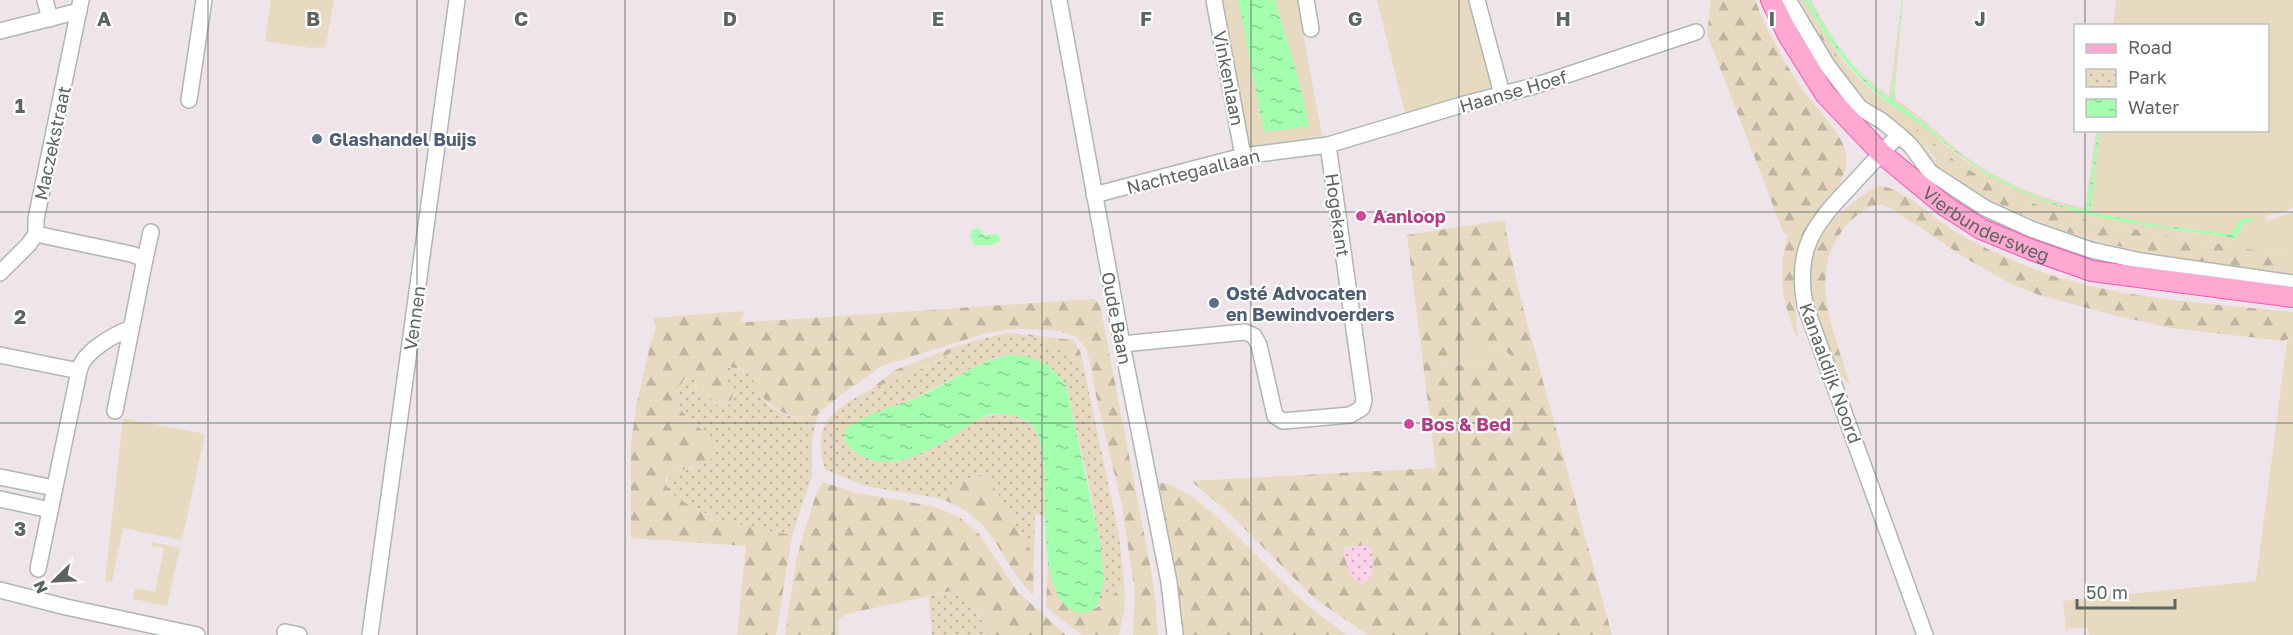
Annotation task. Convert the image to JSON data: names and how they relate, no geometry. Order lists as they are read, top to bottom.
{
  "streets": {
    "main road": ["Vierbundersweg"],
    "street": [
      "Vinkenlaan",
      "Haanse Hoef",
      "Maczekstraat",
      "Nachtegaallaan",
      "Hogekant",
      "Vennen",
      "Oude Baan",
      "Kanaaldijk Noord"
    ]
  },
  "crossings": [
    ["Vinkenlaan", "Nachtegaallaan"],
    ["Haanse Hoef", "Nachtegaallaan"],
    ["Haanse Hoef", "Hogekant"],
    ["Nachtegaallaan", "Hogekant"],
    ["Nachtegaallaan", "Oude Baan"],
    ["Hogekant", "Oude Baan"],
    ["Vierbundersweg", "Kanaaldijk Noord"]
  ],
  "places": [
    "Glashandel Buijs",
    "Aanloop",
    "Osté Advocaten en Bewindvoerders",
    "Bos & Bed"
  ],
  "legend": ["Road", "Park", "Water"],
  "scale_bar": "50 m",
  "north": "bottom left",
  "grid": {
    "columns": [
      "A",
      "B",
      "C",
      "D",
      "E",
      "F",
      "G",
      "H",
      "I",
      "J"
    ],
    "rows": ["1", "2", "3"]
  }
}
